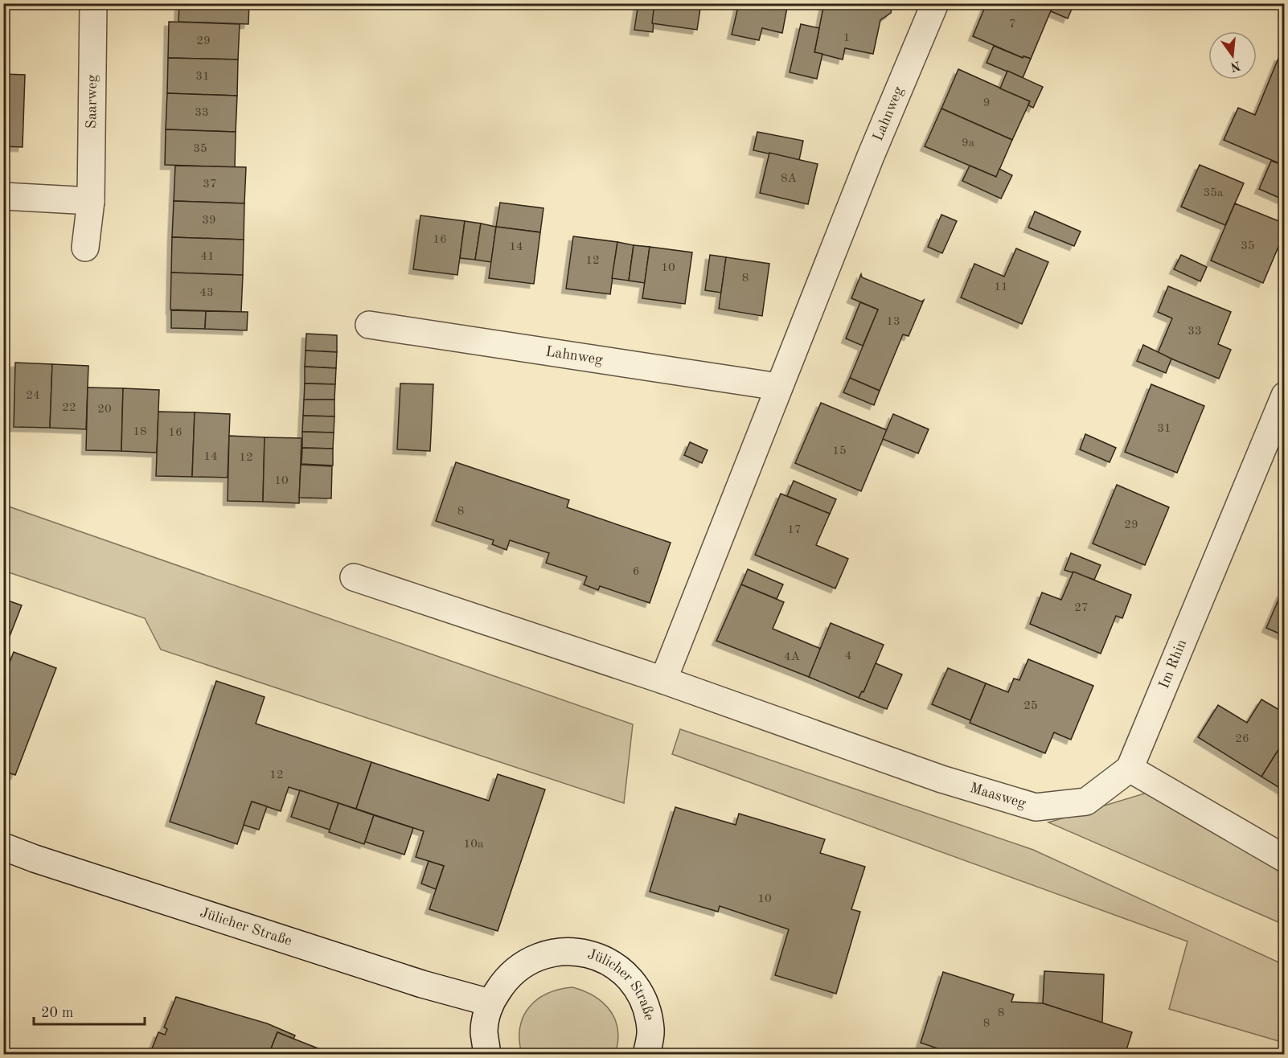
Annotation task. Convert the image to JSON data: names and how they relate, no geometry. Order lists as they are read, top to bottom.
{
  "streets": {
    "street": [
      "Saarweg",
      "Lahnweg",
      "Im Rhin",
      "Maasweg",
      "Jülicher Straße"
    ]
  },
  "crossings": [
    ["Lahnweg", "Maasweg"],
    ["Im Rhin", "Maasweg"]
  ],
  "house_numbers": [
    "7",
    "1",
    "29",
    "31",
    "9",
    "33",
    "9a",
    "35",
    "8A",
    "37",
    "35a",
    "39",
    "16",
    "35",
    "14",
    "41",
    "12",
    "10",
    "8",
    "11",
    "43",
    "13",
    "33",
    "24",
    "22",
    "20",
    "31",
    "18",
    "16",
    "15",
    "14",
    "12",
    "10",
    "8",
    "29",
    "17",
    "6",
    "27",
    "4",
    "4A",
    "25",
    "26",
    "12",
    "10a",
    "10",
    "8",
    "8"
  ],
  "scale_bar": "20 m",
  "north": "bottom"
}
